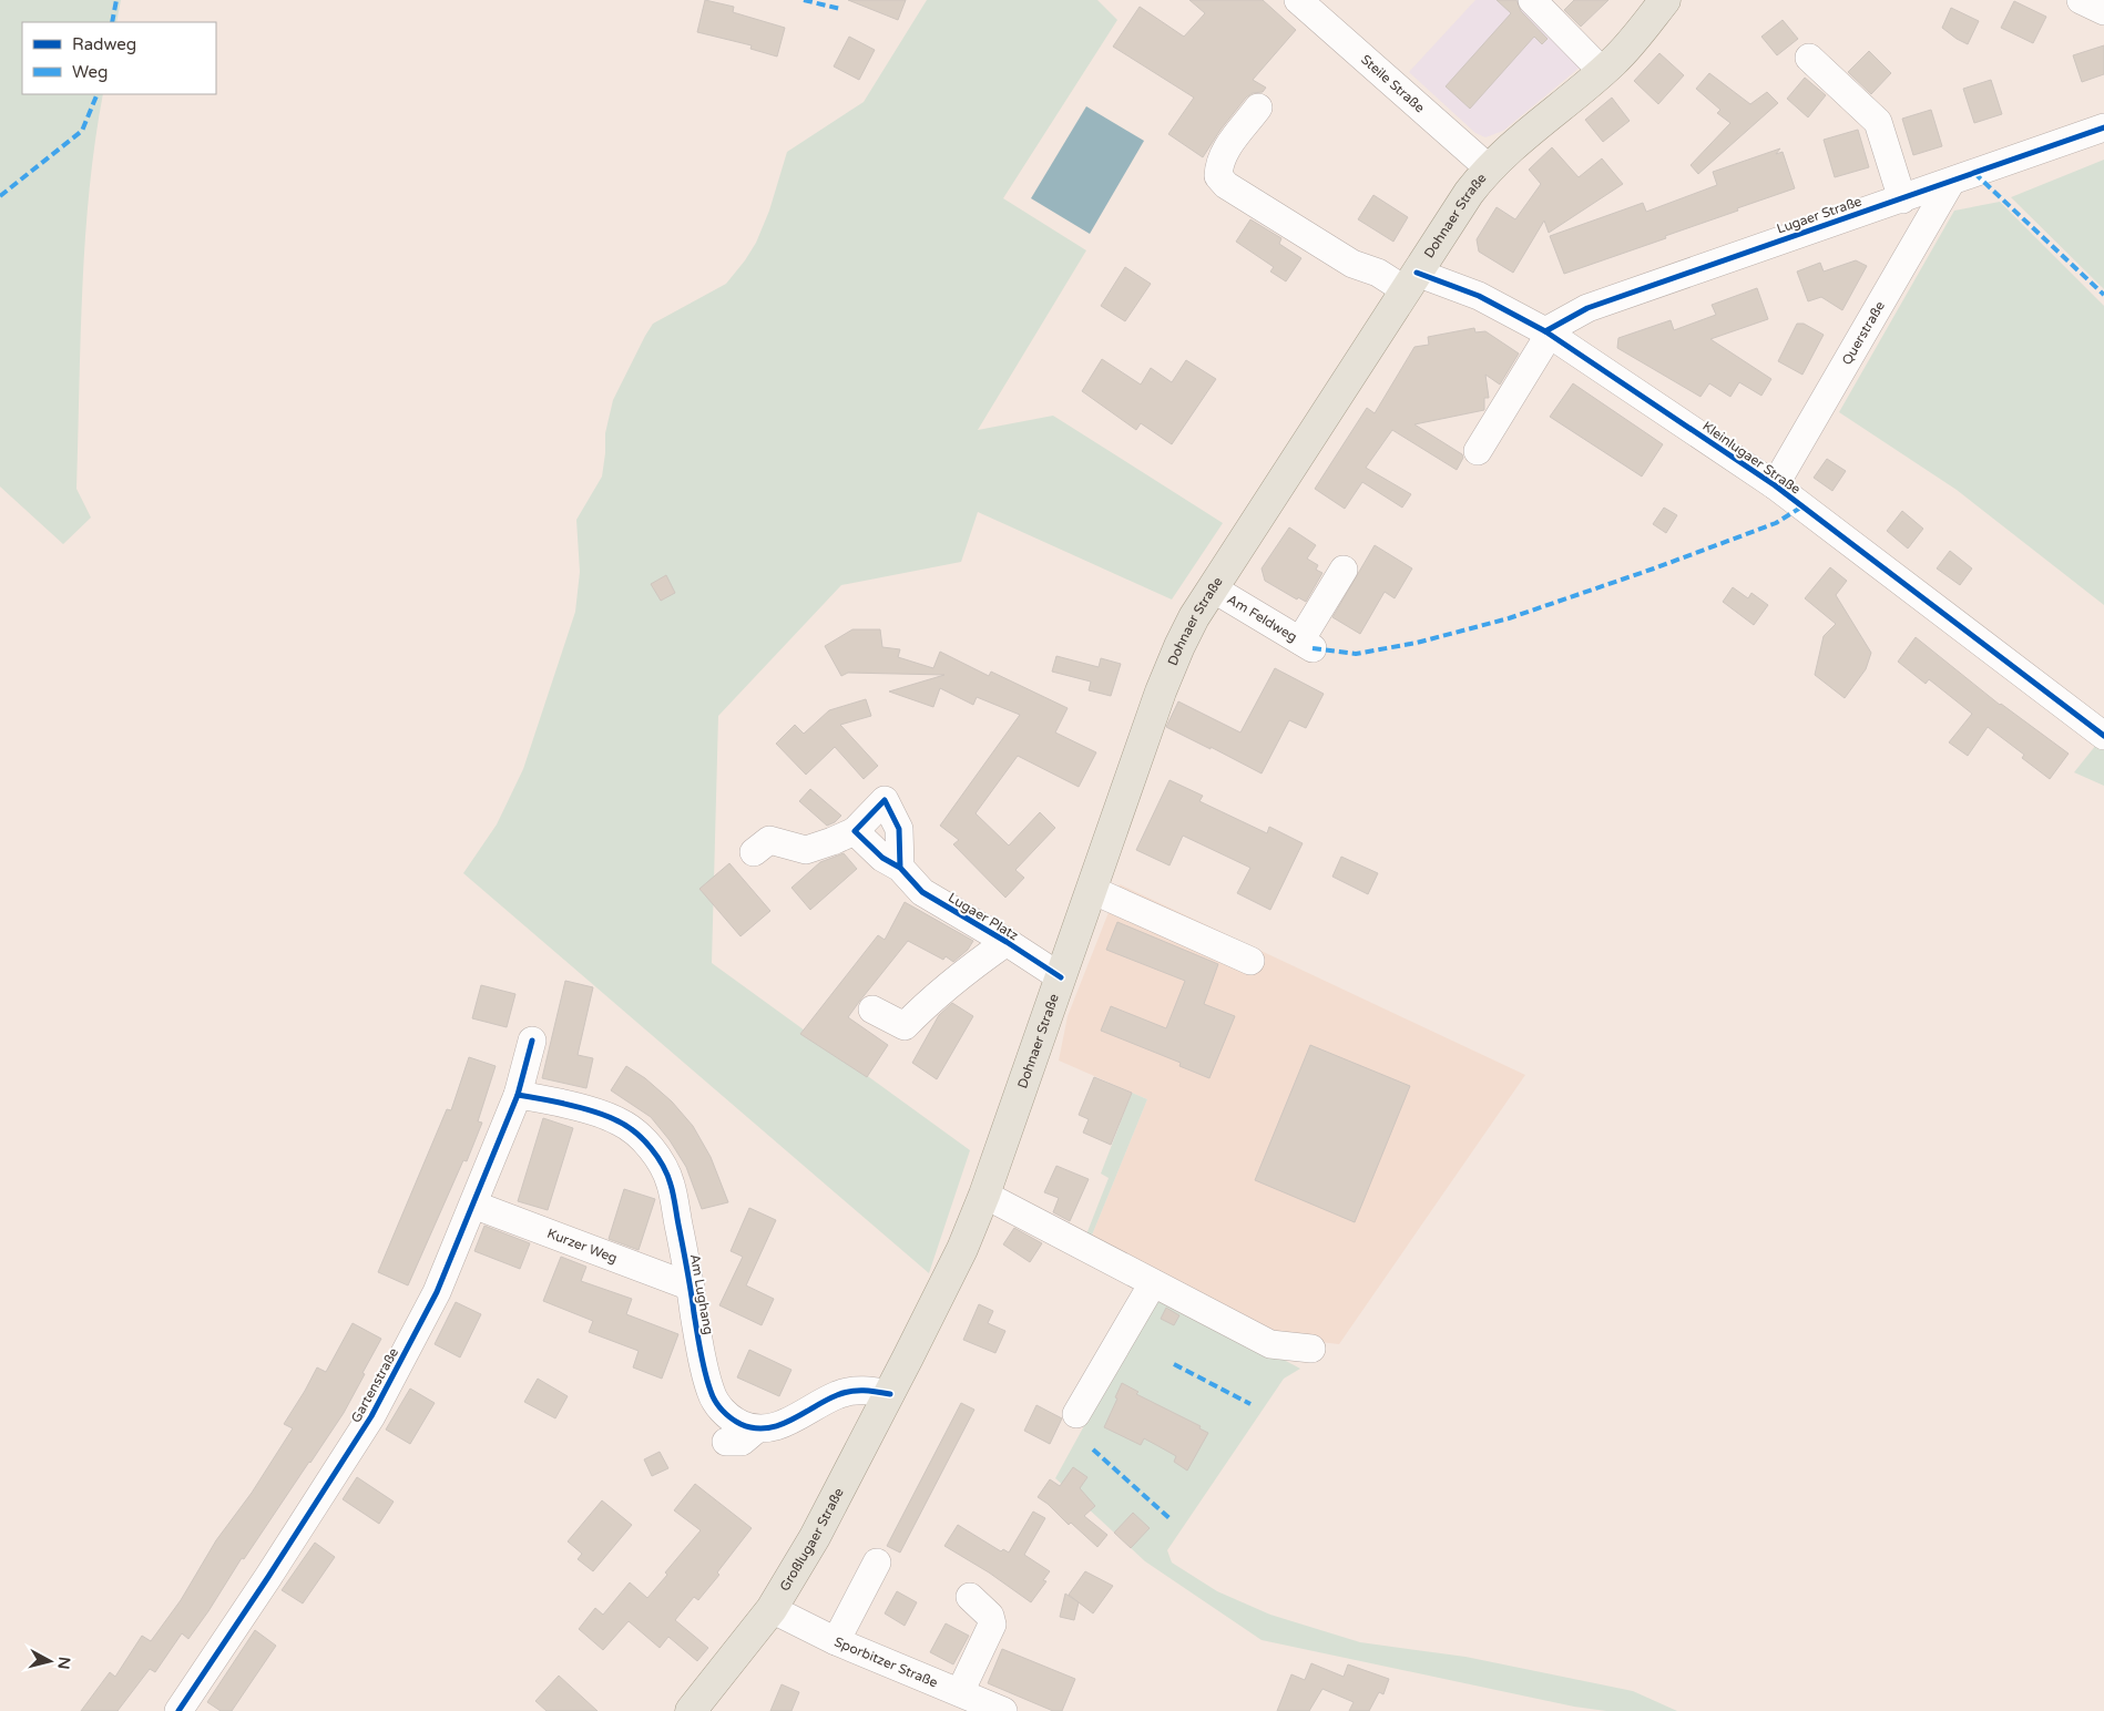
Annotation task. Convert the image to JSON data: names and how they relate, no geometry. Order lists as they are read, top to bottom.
{
  "streets": {
    "main road": ["Dohnaer Straße", "Großlugaer Straße"],
    "street": [
      "Steile Straße",
      "Lugaer Straße",
      "Querstraße",
      "Kleinlugaer Straße",
      "Am Feldweg",
      "Lugaer Platz",
      "Kurzer Weg",
      "Am Lughang",
      "Gartenstraße",
      "Sporbitzer Straße"
    ]
  },
  "crossings": [
    ["Steile Straße", "Dohnaer Straße"],
    ["Lugaer Straße", "Querstraße"],
    ["Lugaer Straße", "Kleinlugaer Straße"],
    ["Dohnaer Straße", "Kleinlugaer Straße"],
    ["Dohnaer Straße", "Am Feldweg"],
    ["Dohnaer Straße", "Lugaer Platz"],
    ["Dohnaer Straße", "Großlugaer Straße"],
    ["Querstraße", "Kleinlugaer Straße"],
    ["Kurzer Weg", "Am Lughang"],
    ["Kurzer Weg", "Gartenstraße"],
    ["Am Lughang", "Gartenstraße"],
    ["Großlugaer Straße", "Sporbitzer Straße"]
  ],
  "legend": ["Radweg", "Weg"],
  "north": "right"
}
